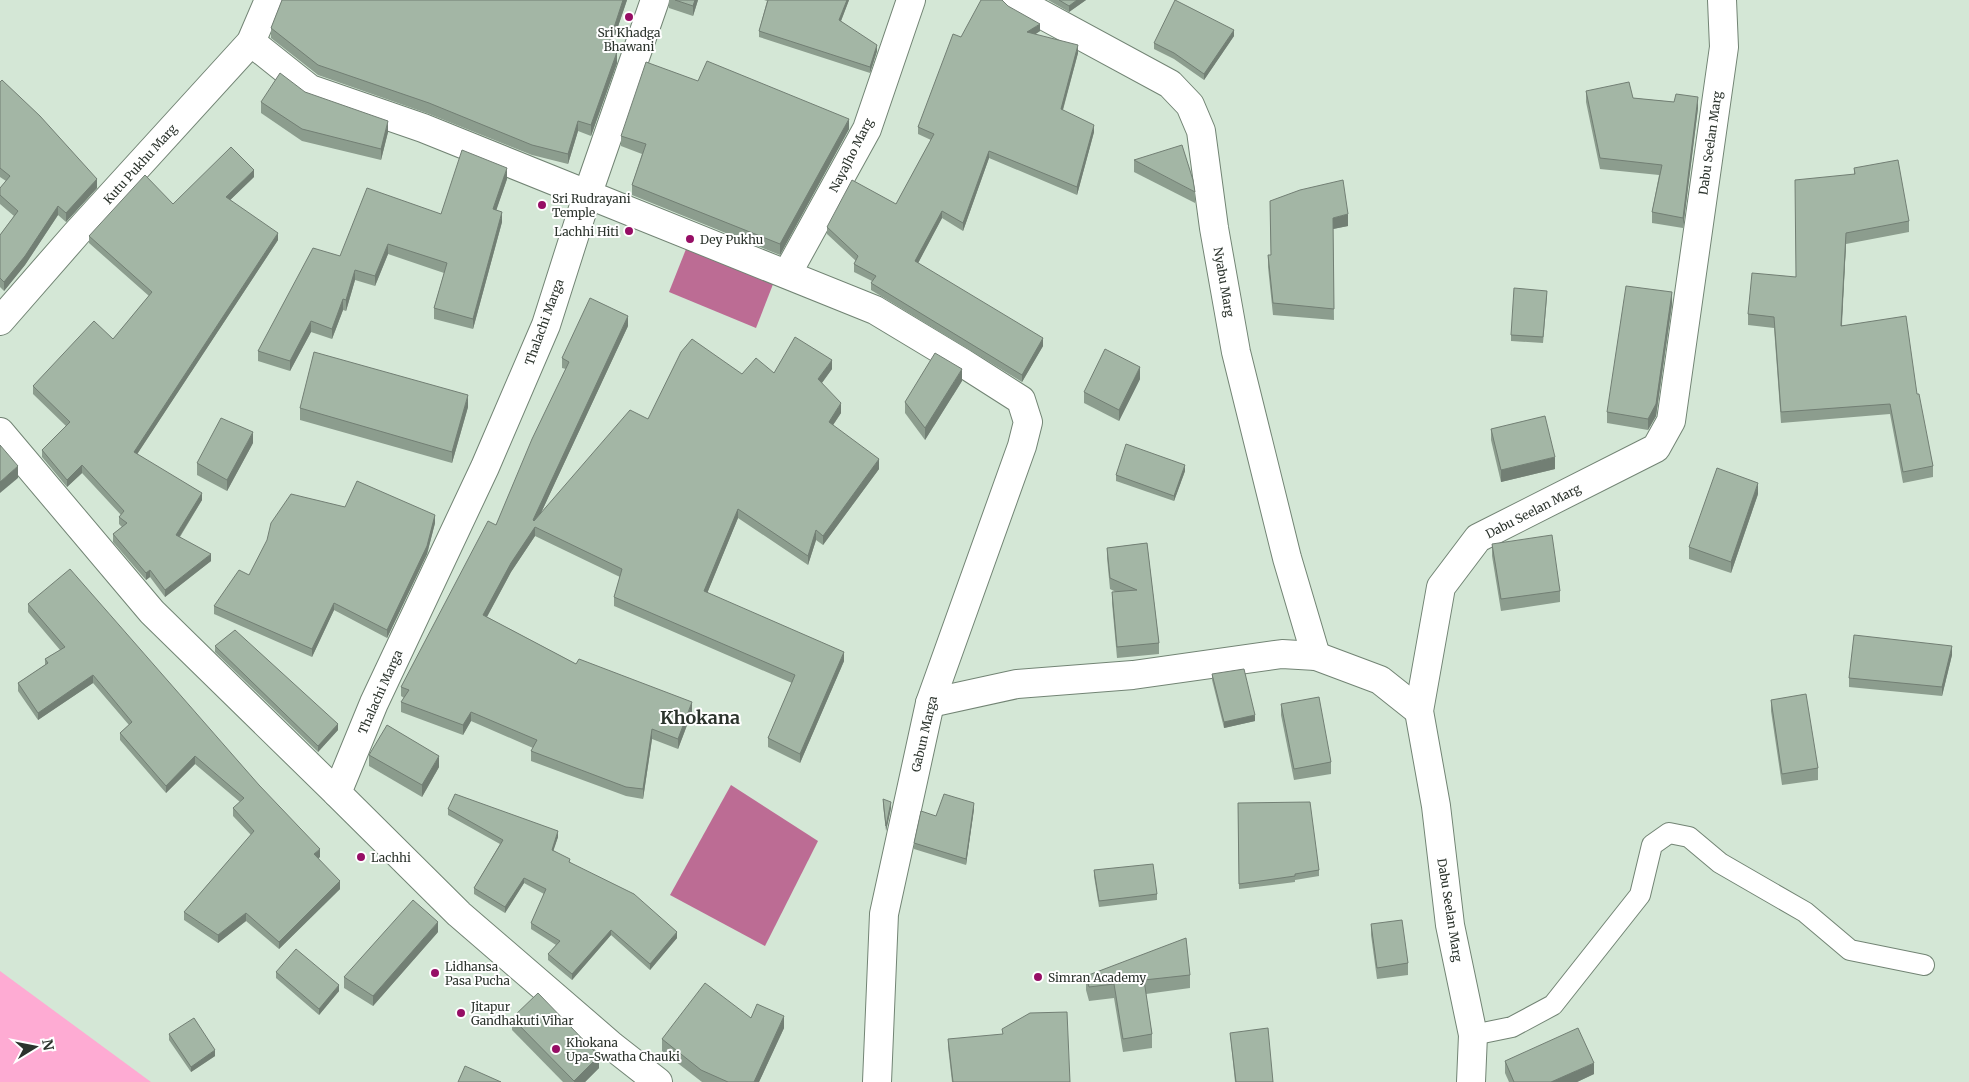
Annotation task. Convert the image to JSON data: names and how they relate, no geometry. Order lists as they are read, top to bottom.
{
  "streets": {
    "street": [
      "Dabu Seelan Marg",
      "NayaJho Marg",
      "Kutu Pukhu Marg",
      "Nyabu Marg",
      "Thalachi Marga",
      "Gabun Marga"
    ]
  },
  "crossings": [
    ["NayaJho Marg", "Gabun Marga"]
  ],
  "districts": ["Khokana"],
  "places": [
    "Sri Khadga Bhawani",
    "Sri Rudrayani Temple",
    "Lachhi Hiti",
    "Dey Pukhu",
    "Lachhi",
    "Lidhansa Pasa Pucha",
    "Simran Academy",
    "Jitapur Gandhakuti Vihar",
    "Khokana Upa-Swatha Chauki"
  ],
  "north": "right"
}
